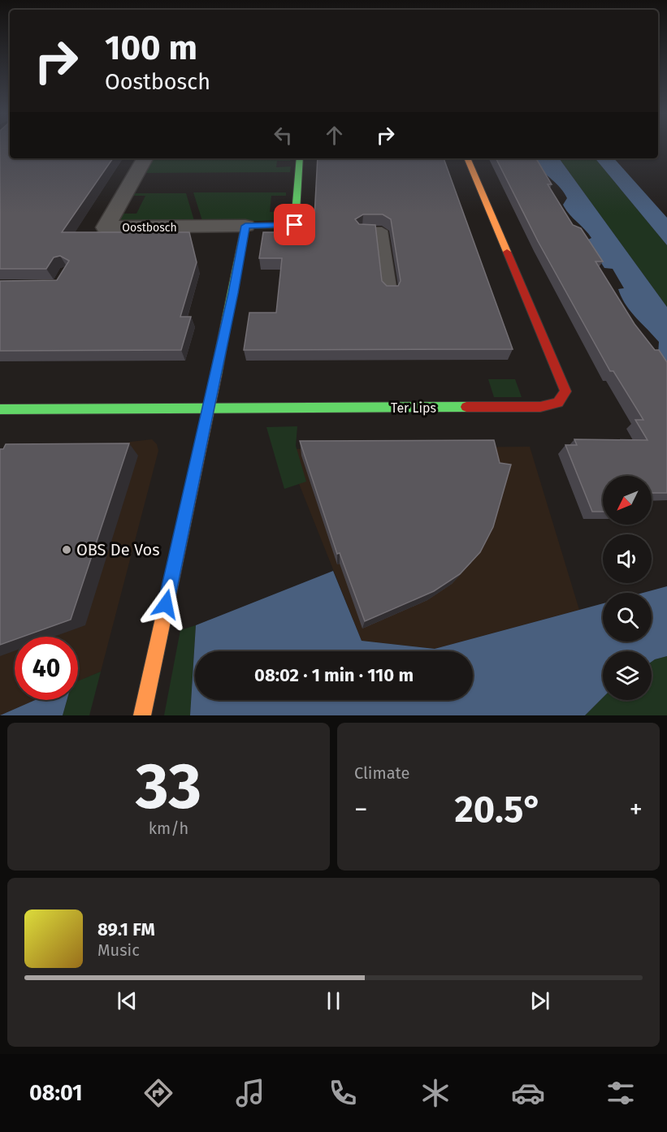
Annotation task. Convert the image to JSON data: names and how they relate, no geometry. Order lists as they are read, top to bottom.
{
  "streets": {
    "street": ["Oostbosch", "Ter Lips"]
  },
  "places": ["OBS De Vos"],
  "north": "bottom left",
  "page": {
    "turn": ["100 m", "Oostbosch"],
    "limit": "40",
    "trip": "08:02 · 1 min · 110 m",
    "tile": [
      ["33", "km/h"],
      "Climate"
    ],
    "heat": ["−", "20.5°", "+"],
    "song": ["89.1 FM", "Music"],
    "tabs": "08:01"
  }
}
